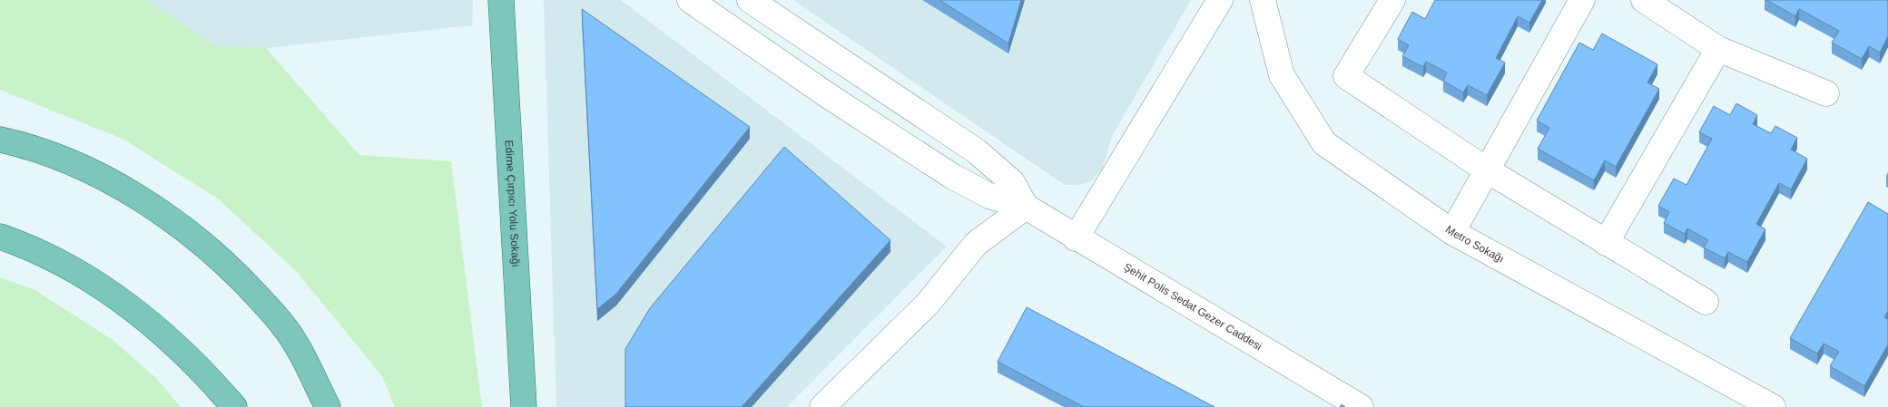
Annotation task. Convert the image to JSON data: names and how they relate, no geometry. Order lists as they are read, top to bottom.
{
  "streets": {
    "main road": ["Edirne Çırpıcı Yolu Sokağı"],
    "street": ["Metro Sokağı", "Şehit Polis Sedat Gezer Caddesi"]
  }
}
